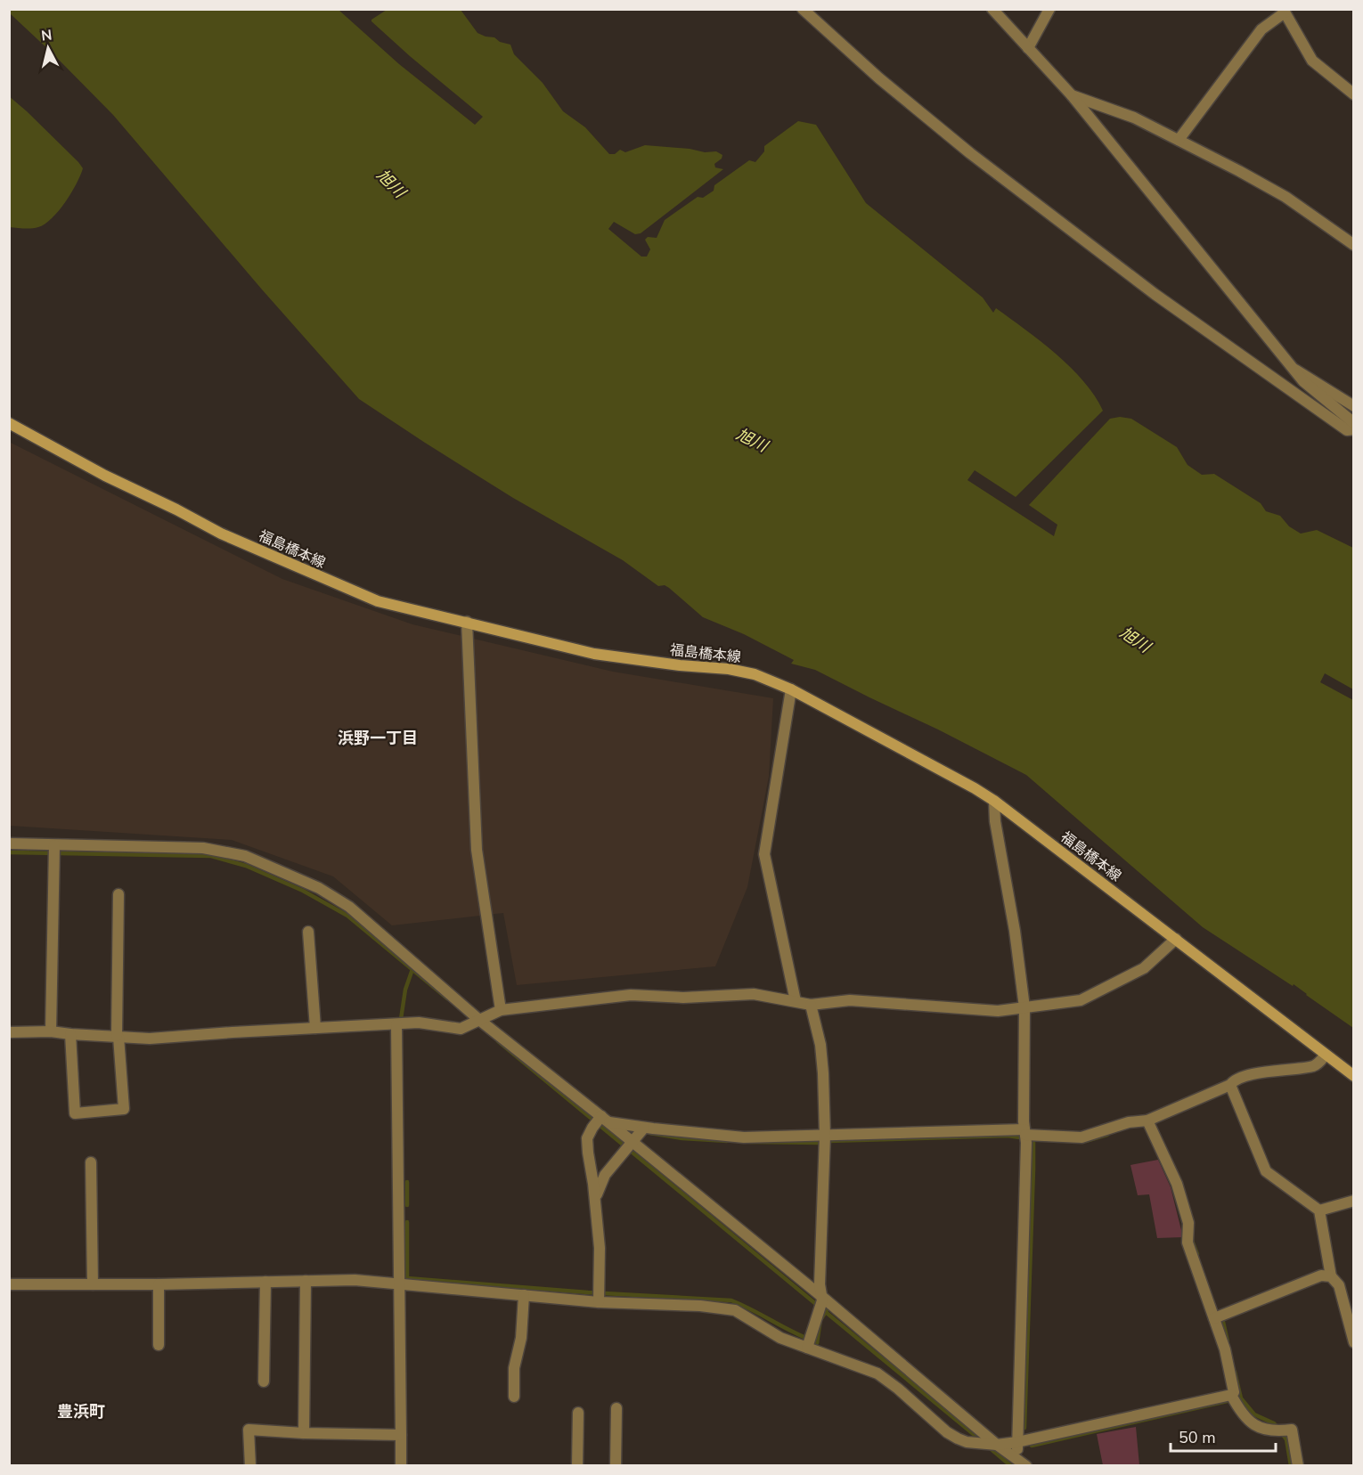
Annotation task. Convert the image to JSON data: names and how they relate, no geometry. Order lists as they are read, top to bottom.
{
  "streets": {
    "main road": ["福島橋本線"]
  },
  "districts": ["浜野一丁目", "豊浜町"],
  "water": ["旭川"],
  "scale_bar": "50 m",
  "north": "top"
}
